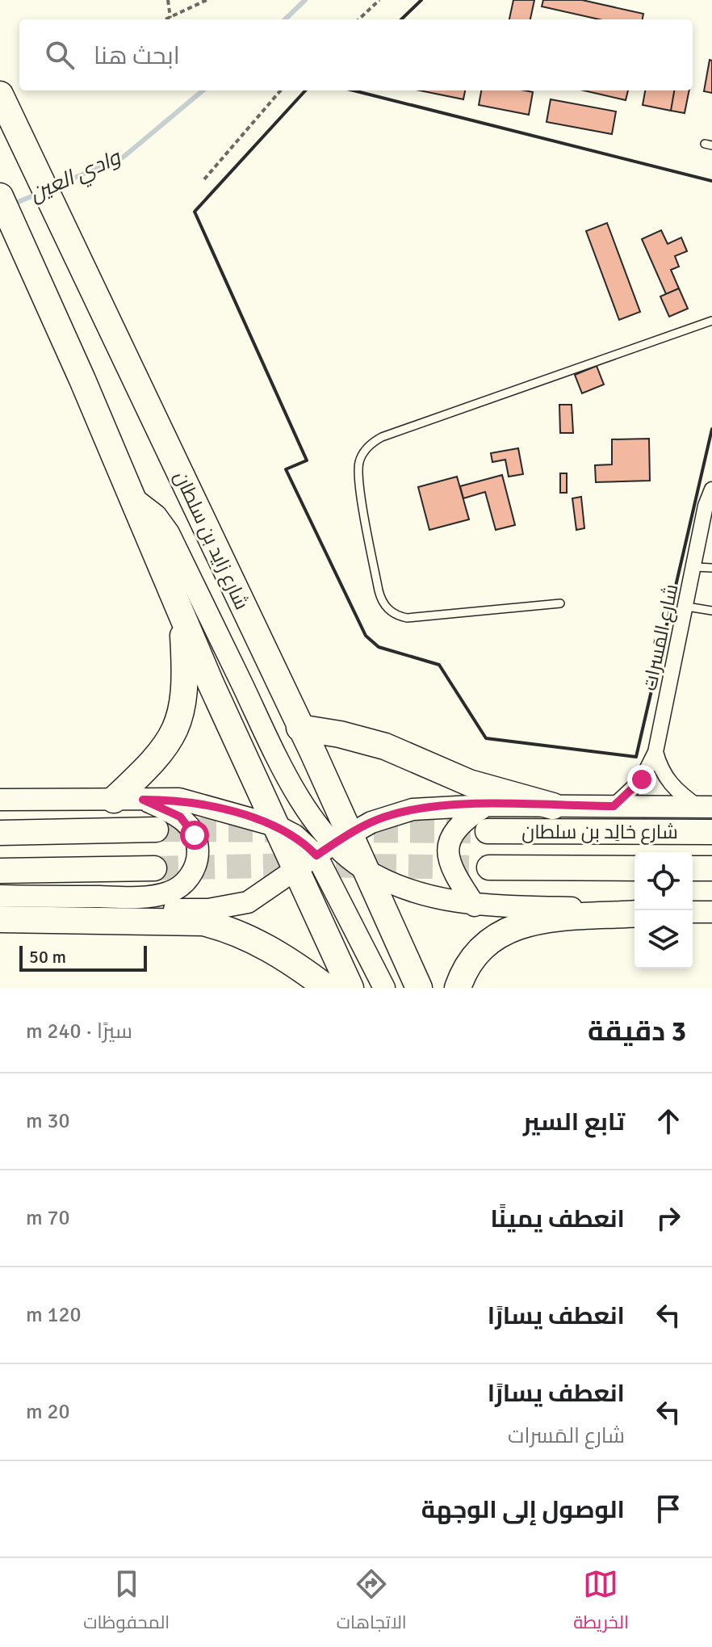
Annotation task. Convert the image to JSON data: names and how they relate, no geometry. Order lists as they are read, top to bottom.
{
  "streets": {
    "highway": ["شارع زايد بن سلطان"],
    "main road": ["شارع خالِد بن سلطان"],
    "street": ["شارع المَسرات"]
  },
  "water": ["وادي العين"],
  "scale_bar": "50 m",
  "page": {
    "search": "ابحث هنا",
    "scale": "50 m",
    "heading": ["3 دقيقة", "سيرًا · 240 m"],
    "list": [
      ["تابع السير", "30 m"],
      ["انعطف يمينًا", "70 m"],
      ["انعطف يسارًا", "120 m"],
      ["انعطف يسارًا", "شارع المَسرات", "20 m"],
      "الوصول إلى الوجهة"
    ],
    "nav": ["الخريطة", "الاتجاهات", "المحفوظات"]
  }
}
